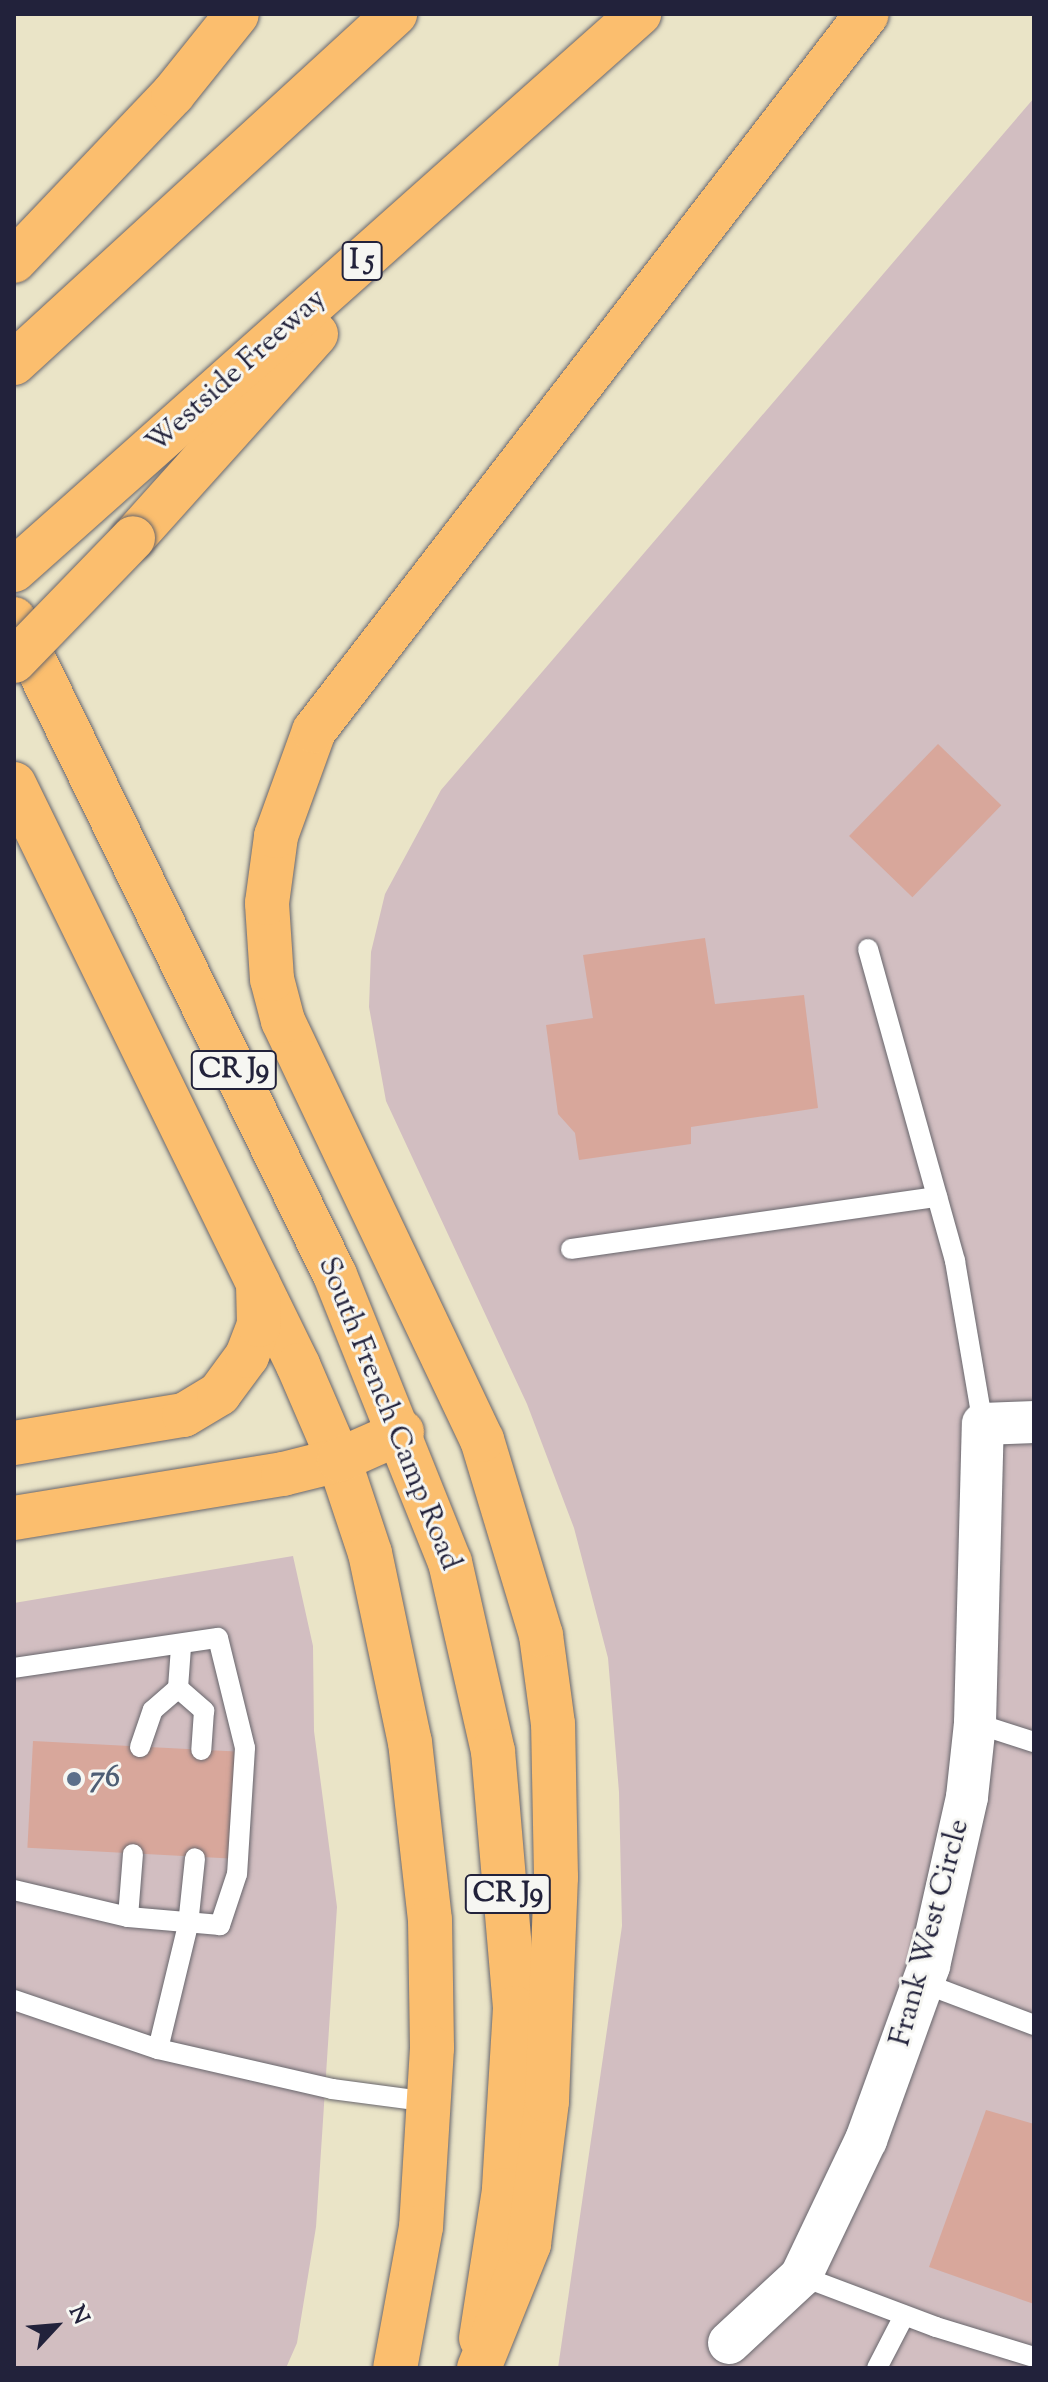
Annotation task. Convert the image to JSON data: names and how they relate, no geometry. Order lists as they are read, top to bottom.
{
  "streets": {
    "main road": [
      "I 5",
      "Westside Freeway",
      "CR J9",
      "South French Camp Road"
    ],
    "street": ["Frank West Circle"]
  },
  "places": ["76"],
  "north": "top right"
}
